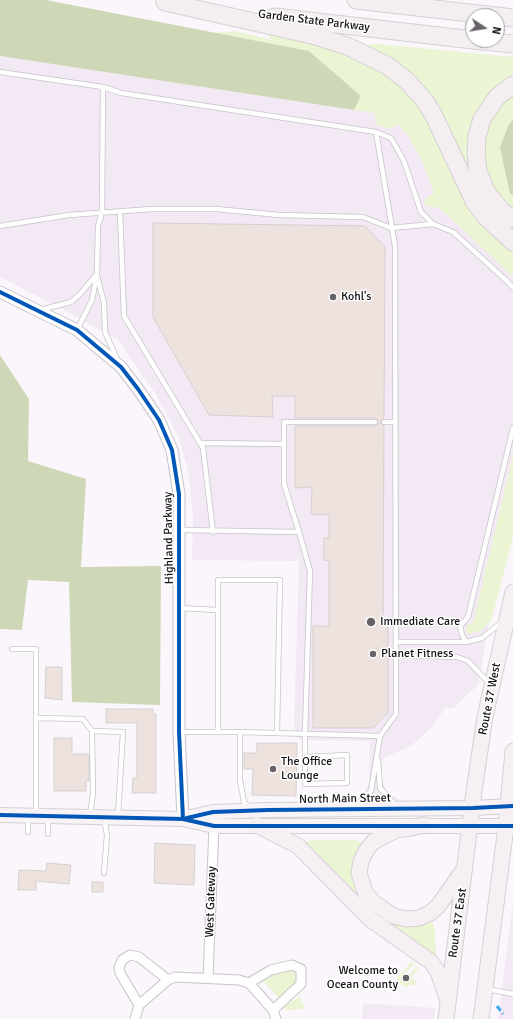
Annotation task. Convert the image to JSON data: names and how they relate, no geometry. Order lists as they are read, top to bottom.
{
  "streets": {
    "highway": ["Garden State Parkway", "Route 37 West", "Route 37 East"],
    "main road": ["North Main Street"],
    "street": ["Highland Parkway", "West Gateway"]
  },
  "crossings": [
    ["Highland Parkway", "North Main Street"],
    ["Route 37 West", "North Main Street"],
    ["Route 37 West", "Route 37 East"],
    ["North Main Street", "West Gateway"],
    ["North Main Street", "Route 37 East"]
  ],
  "places": [
    "Kohl's",
    "Immediate Care",
    "Planet Fitness",
    "The Office Lounge",
    "Welcome to Ocean County"
  ],
  "north": "right"
}
